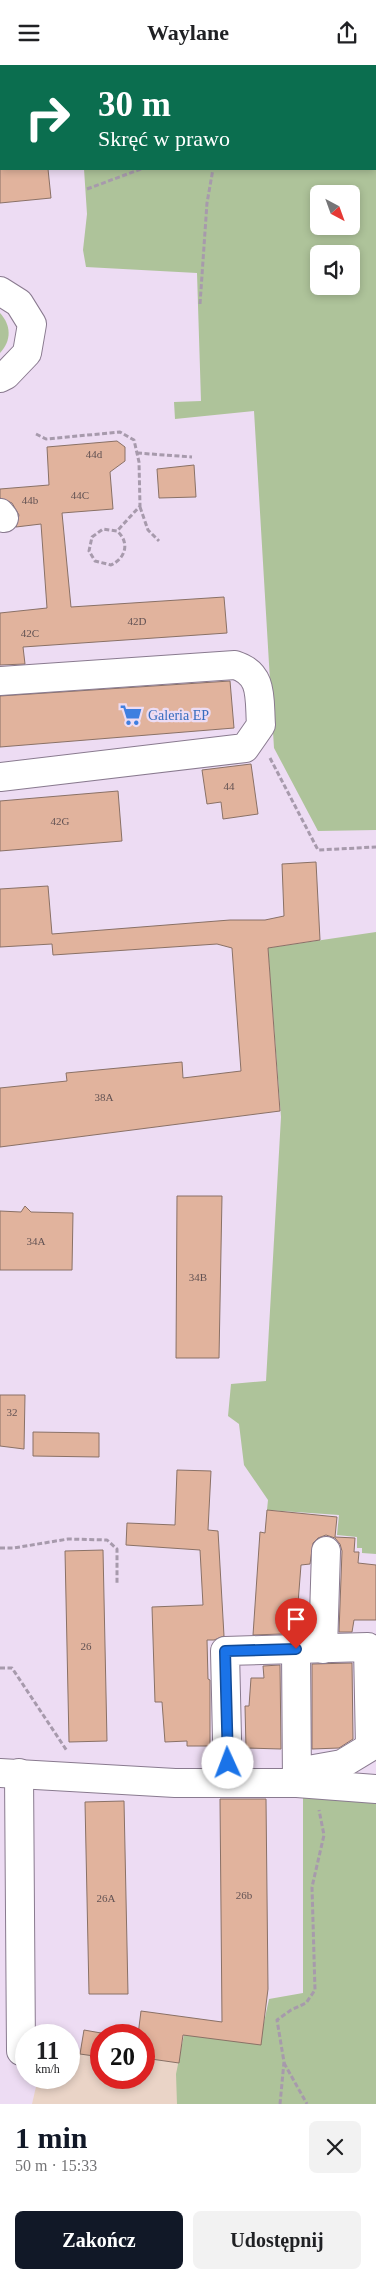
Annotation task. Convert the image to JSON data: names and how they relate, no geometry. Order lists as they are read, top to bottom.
{
  "places": {
    "supermarket": ["Galeria EP"]
  },
  "house_numbers": [
    "44d",
    "44C",
    "44b",
    "42D",
    "42C",
    "44",
    "42G",
    "38A",
    "34A",
    "34B",
    "32",
    "26",
    "26b",
    "26A"
  ],
  "north": "bottom right",
  "page": {
    "header": "Waylane",
    "turn": ["30 m", "Skręć w prawo"],
    "speed": "11 km/h",
    "limit": "20",
    "heading": ["1 min", "50 m · 15:33"],
    "buttons": ["Zakończ", "Udostępnij"]
  }
}
